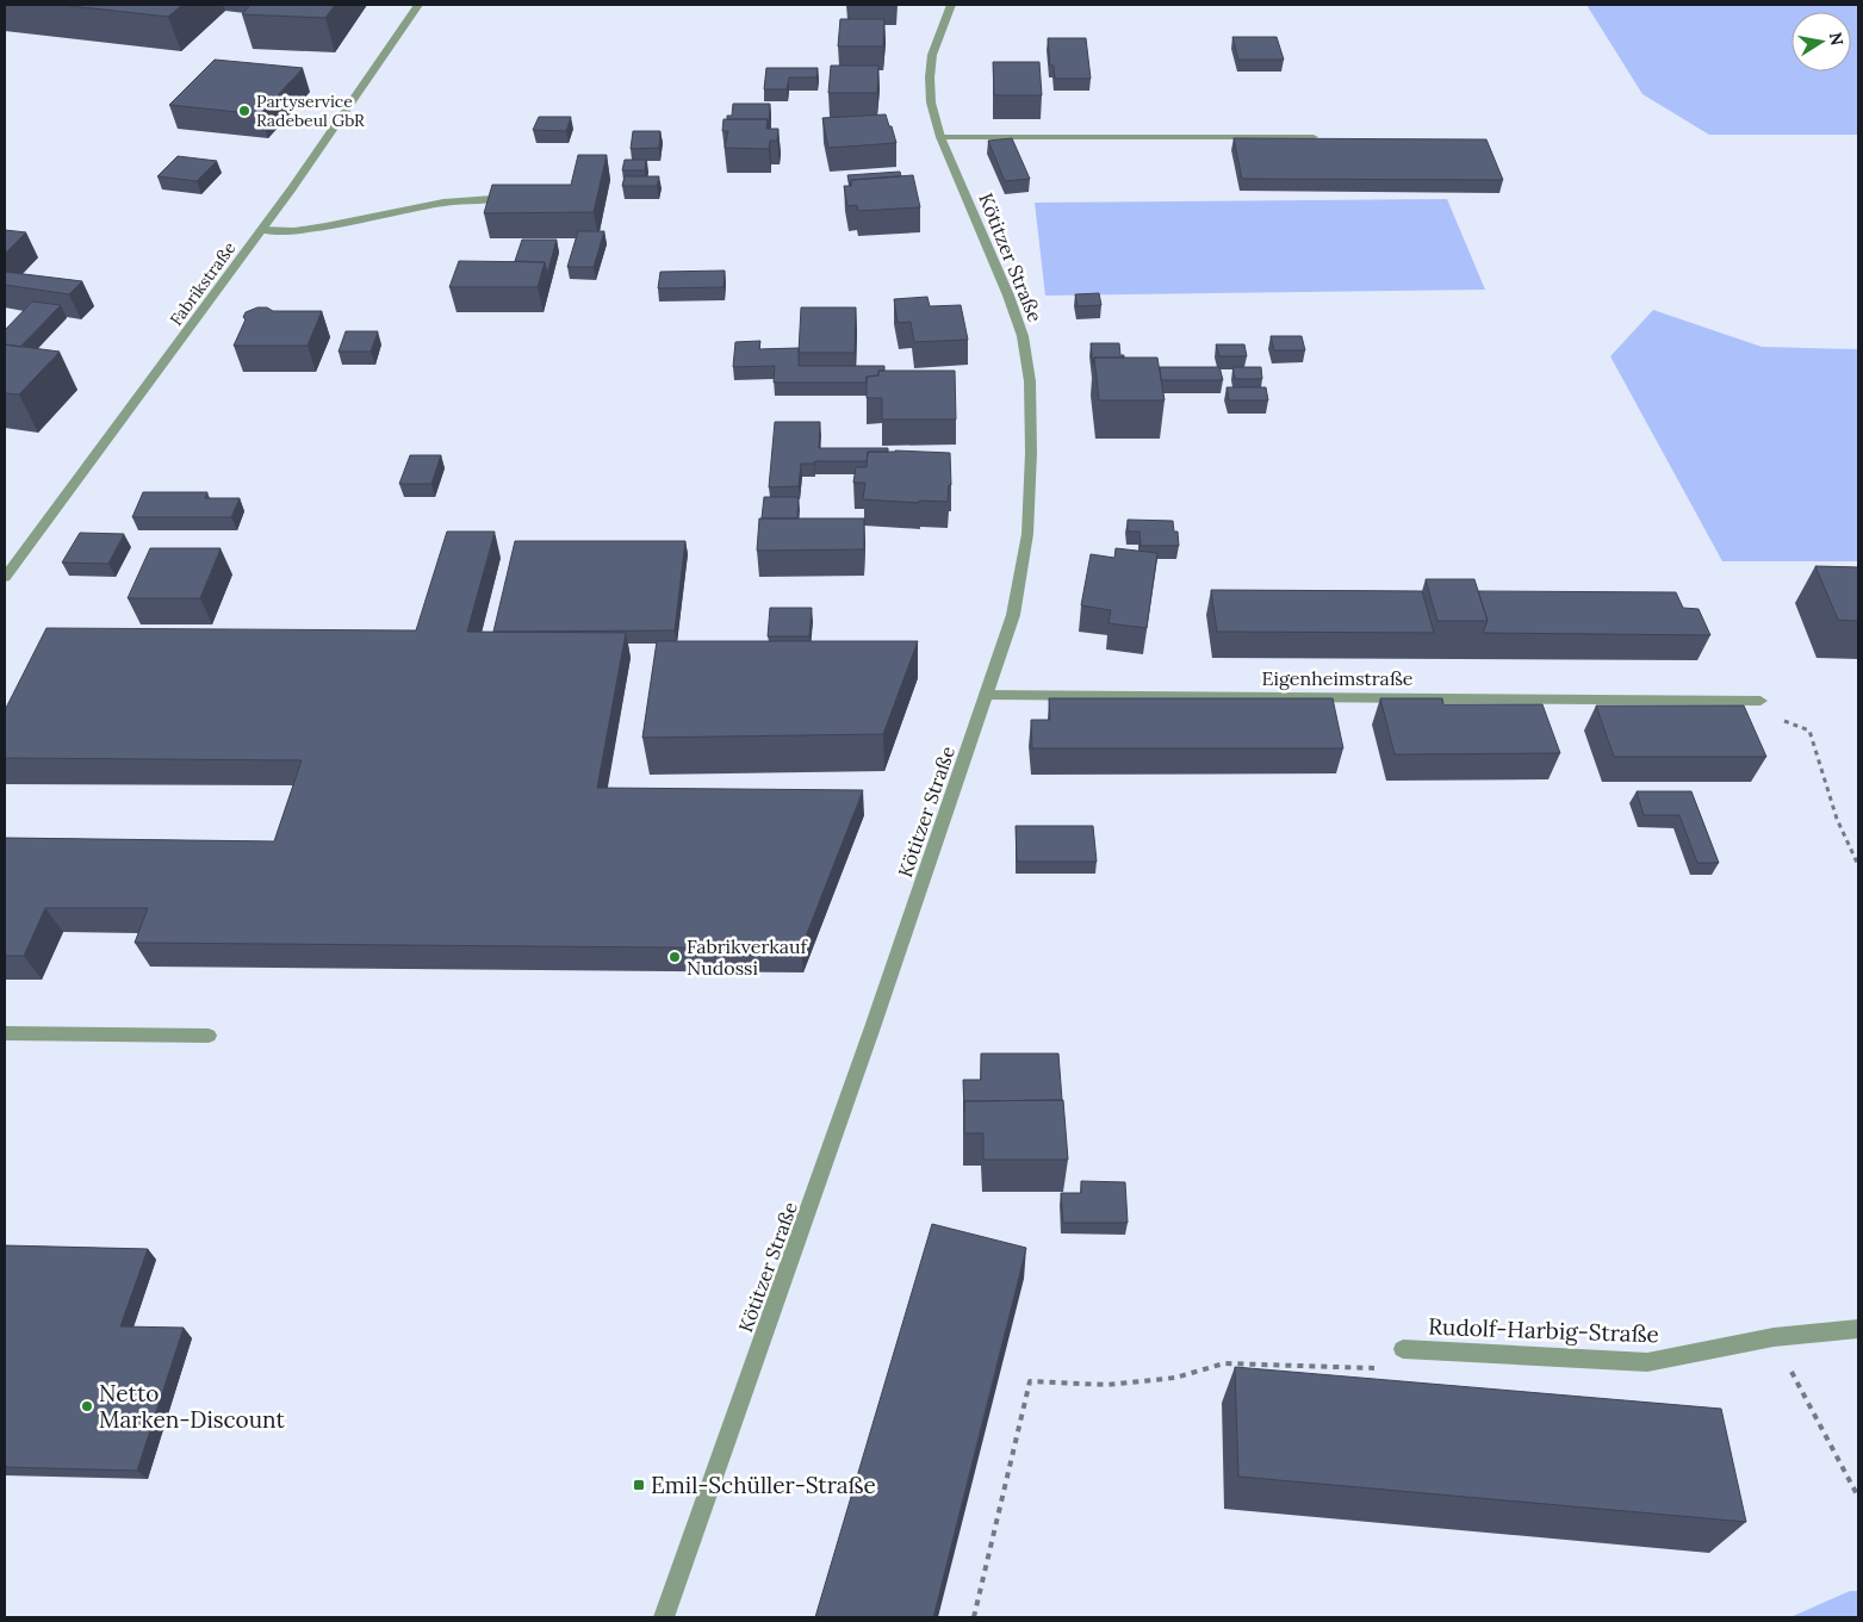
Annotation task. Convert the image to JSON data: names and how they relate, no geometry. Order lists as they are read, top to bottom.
{
  "streets": {
    "street": [
      "Kötitzer Straße",
      "Fabrikstraße",
      "Eigenheimstraße",
      "Rudolf-Harbig-Straße"
    ]
  },
  "crossings": [
    ["Kötitzer Straße", "Eigenheimstraße"]
  ],
  "places": {
    "other": ["Partyservice Radebeul GbR", "Fabrikverkauf Nudossi", "Netto Marken-Discount"],
    "transit": ["Emil-Schüller-Straße"]
  },
  "north": "right"
}
